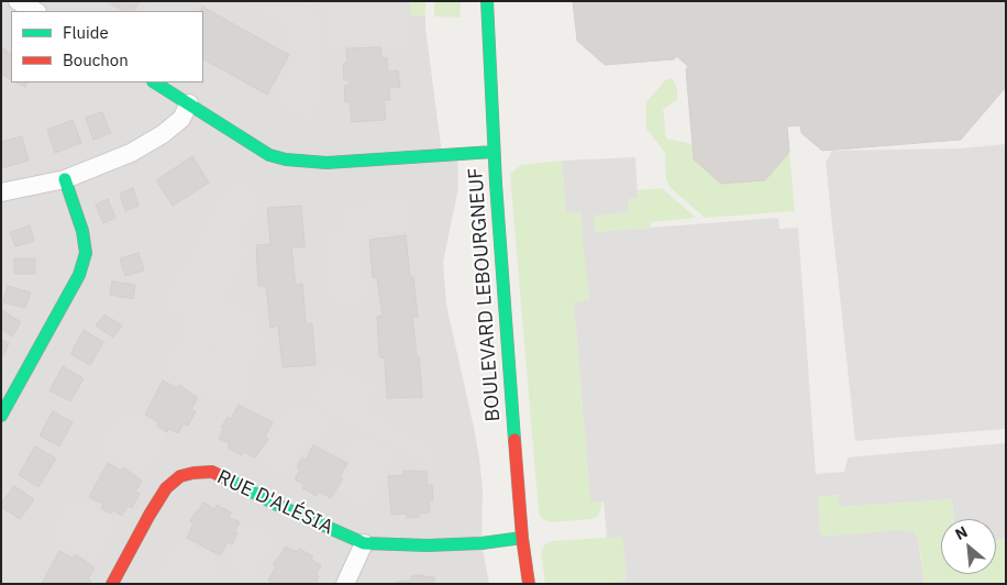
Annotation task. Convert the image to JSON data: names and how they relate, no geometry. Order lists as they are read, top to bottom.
{
  "streets": {
    "street": ["BOULEVARD LEBOURGNEUF", "RUE D'ALÉSIA"]
  },
  "crossings": [
    ["BOULEVARD LEBOURGNEUF", "RUE D'ALÉSIA"]
  ],
  "legend": ["Fluide", "Bouchon"],
  "north": "top left"
}
